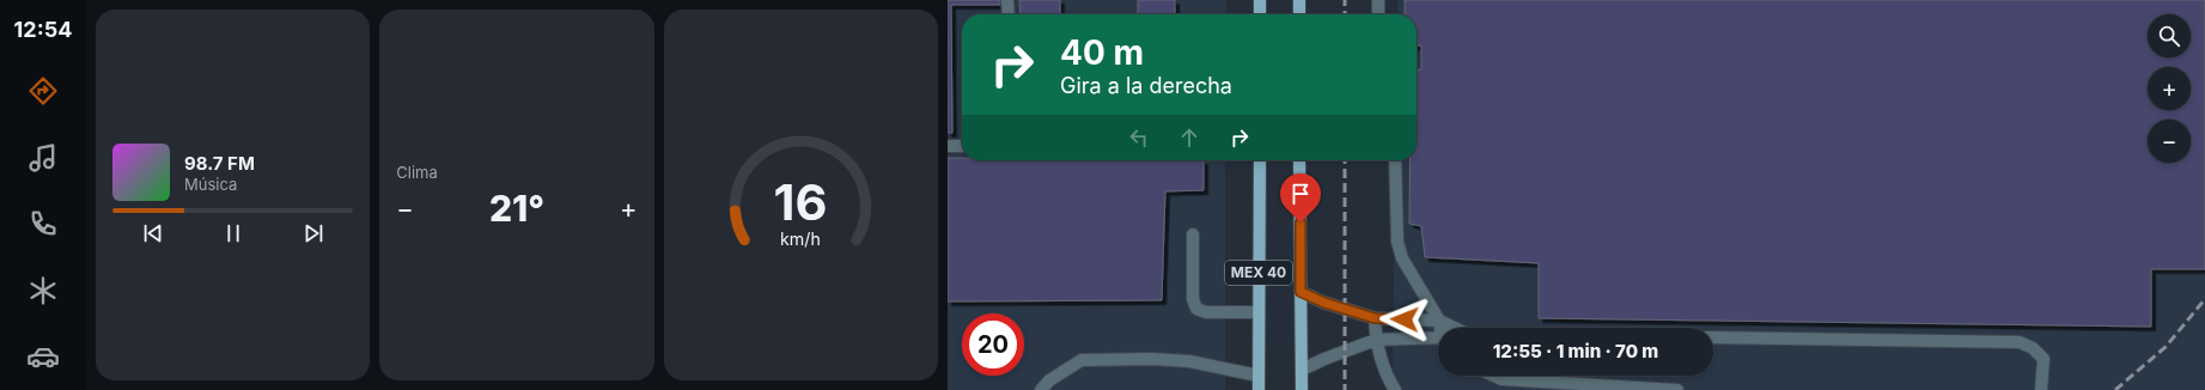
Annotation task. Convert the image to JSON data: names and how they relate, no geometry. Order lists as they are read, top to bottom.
{
  "streets": {
    "main road": ["MEX 40"]
  },
  "page": {
    "tabs": "12:54",
    "tile": "Clima",
    "map_buttons": ["+", "−"],
    "turn": ["40 m", "Gira a la derecha"],
    "song": ["98.7 FM", "Música"],
    "heat": ["−", "21°", "+"],
    "limit": "20",
    "trip": "12:55 · 1 min · 70 m",
    "gauge": ["16", "km/h"]
  }
}
